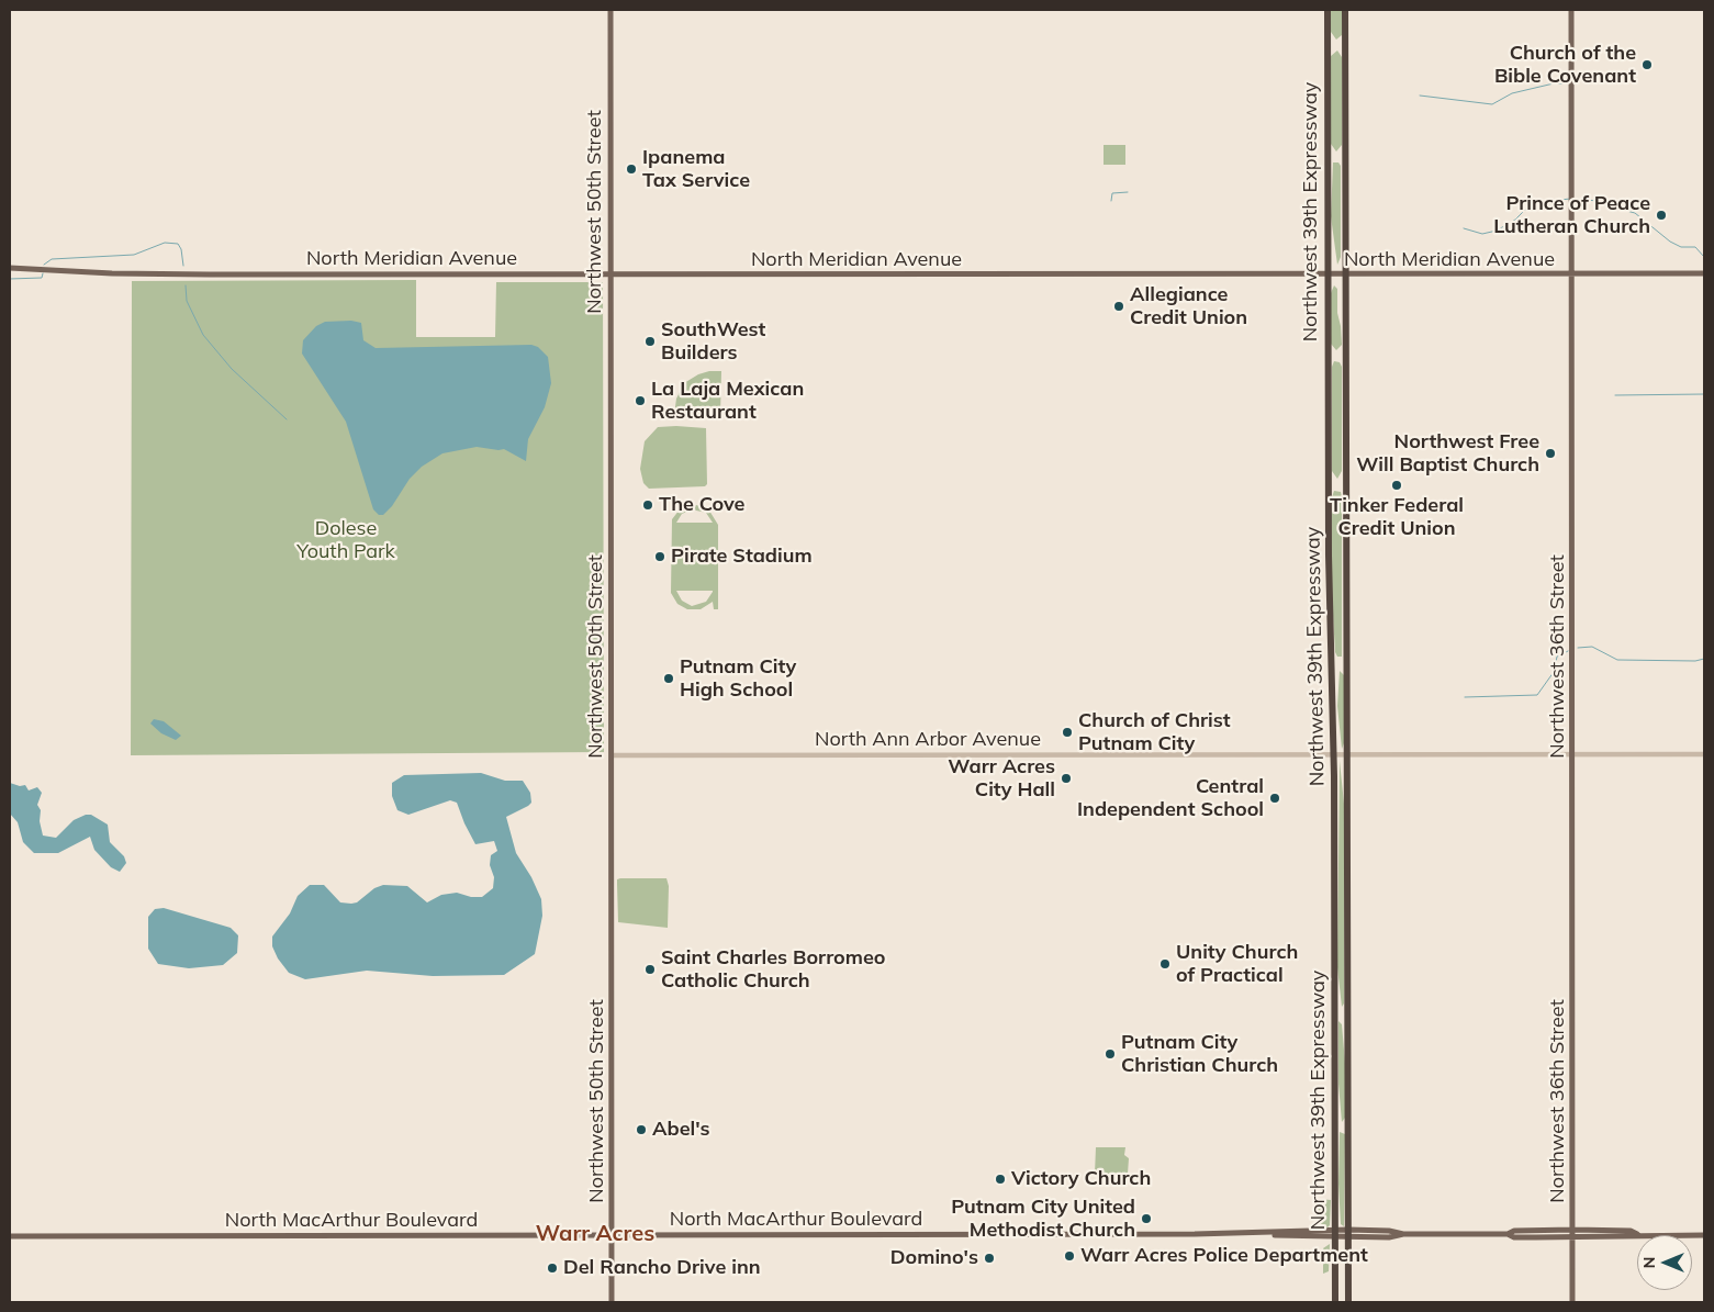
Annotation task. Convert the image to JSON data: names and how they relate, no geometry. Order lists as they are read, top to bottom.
{
  "streets": {
    "highway": ["Northwest 39th Expressway"],
    "main road": [
      "Northwest 50th Street",
      "North Meridian Avenue",
      "Northwest 36th Street",
      "North MacArthur Boulevard"
    ],
    "street": ["North Ann Arbor Avenue"]
  },
  "crossings": [
    ["Northwest 50th Street", "North Meridian Avenue"],
    ["Northwest 50th Street", "North Ann Arbor Avenue"],
    ["Northwest 50th Street", "North MacArthur Boulevard"],
    ["Northwest 39th Expressway", "North Meridian Avenue"],
    ["Northwest 39th Expressway", "North Ann Arbor Avenue"],
    ["Northwest 39th Expressway", "North MacArthur Boulevard"],
    ["North Meridian Avenue", "Northwest 36th Street"],
    ["Northwest 36th Street", "North Ann Arbor Avenue"],
    ["Northwest 36th Street", "North MacArthur Boulevard"]
  ],
  "districts": ["Warr Acres"],
  "parks": ["Dolese Youth Park"],
  "places": [
    "Church of the Bible Covenant",
    "Ipanema Tax Service",
    "Prince of Peace Lutheran Church",
    "Allegiance Credit Union",
    "SouthWest Builders",
    "La Laja Mexican Restaurant",
    "Northwest Free Will Baptist Church",
    "Tinker Federal Credit Union",
    "The Cove",
    "Pirate Stadium",
    "Putnam City High School",
    "Church of Christ Putnam City",
    "Warr Acres City Hall",
    "Central Independent School",
    "Unity Church of Practical",
    "Saint Charles Borromeo Catholic Church",
    "Putnam City Christian Church",
    "Abel's",
    "Victory Church",
    "Putnam City United Methodist Church",
    "Warr Acres Police Department",
    "Domino's",
    "Del Rancho Drive inn"
  ],
  "north": "left"
}
